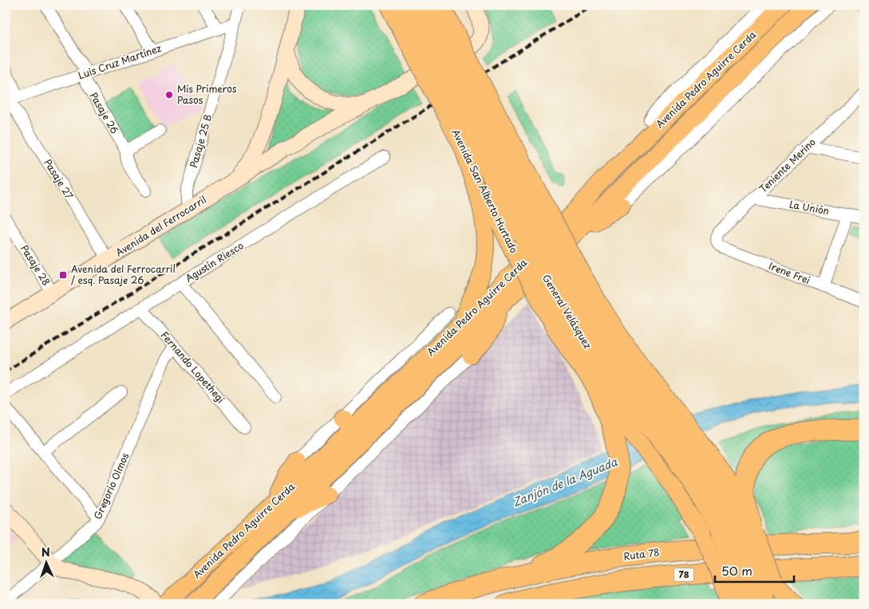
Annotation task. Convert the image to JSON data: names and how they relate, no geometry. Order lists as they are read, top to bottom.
{
  "streets": {
    "highway": ["General Velásquez", "Ruta 78", "78"],
    "main road": ["Avenida Pedro Aguirre Cerda", "Avenida San Alberto Hurtado"],
    "street": [
      "Luis Cruz Martínez",
      "Pasaje 26",
      "Pasaje 25 B",
      "Teniente Merino",
      "Pasaje 27",
      "La Unión",
      "Avenida del Ferrocarril",
      "Agustín Riesco",
      "Pasaje 28",
      "Irene Frei",
      "Fernando Lopethegi",
      "Gregorio Olmos"
    ]
  },
  "crossings": [
    ["Luis Cruz Martínez", "Pasaje 26"],
    ["Luis Cruz Martínez", "Pasaje 25 B"],
    ["Luis Cruz Martínez", "Pasaje 27"],
    ["Pasaje 25 B", "Avenida del Ferrocarril"],
    ["Teniente Merino", "La Unión"],
    ["Teniente Merino", "Irene Frei"],
    ["Pasaje 27", "Avenida del Ferrocarril"],
    ["Avenida San Alberto Hurtado", "General Velásquez"],
    ["Avenida del Ferrocarril", "Pasaje 28"],
    ["Agustín Riesco", "Fernando Lopethegi"],
    ["Fernando Lopethegi", "Gregorio Olmos"]
  ],
  "water": ["Zanjón de la Aguada"],
  "places": {
    "other": ["Mis Primeros Pasos"],
    "transit": ["Avenida del Ferrocarril / esq. Pasaje 26"]
  },
  "scale_bar": "50 m",
  "north": "top"
}
